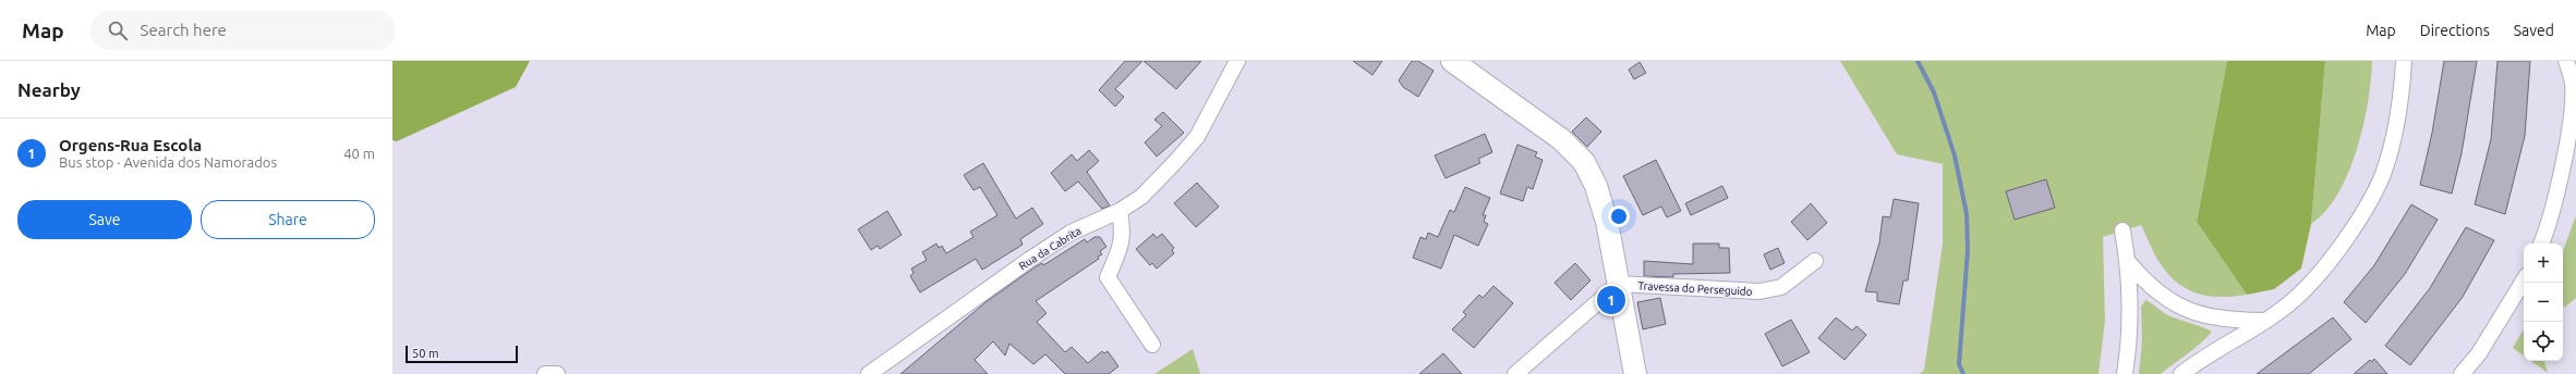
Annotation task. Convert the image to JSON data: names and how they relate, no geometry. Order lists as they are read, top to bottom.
{
  "streets": {
    "street": ["Rua da Cabrita", "Travessa do Perseguido"]
  },
  "scale_bar": "50 m",
  "page": {
    "header": "Map",
    "search": "Search here",
    "nav": ["Map", "Directions", "Saved"],
    "heading": "Nearby",
    "list": [
      {
        "mark": "1",
        "name": "Orgens-Rua Escola",
        "note": "Bus stop · Avenida dos Namorados",
        "value": "40 m"
      }
    ],
    "buttons": ["Save", "Share"],
    "map_buttons": ["+", "−"],
    "pins": "1",
    "scale": "50 m"
  }
}
